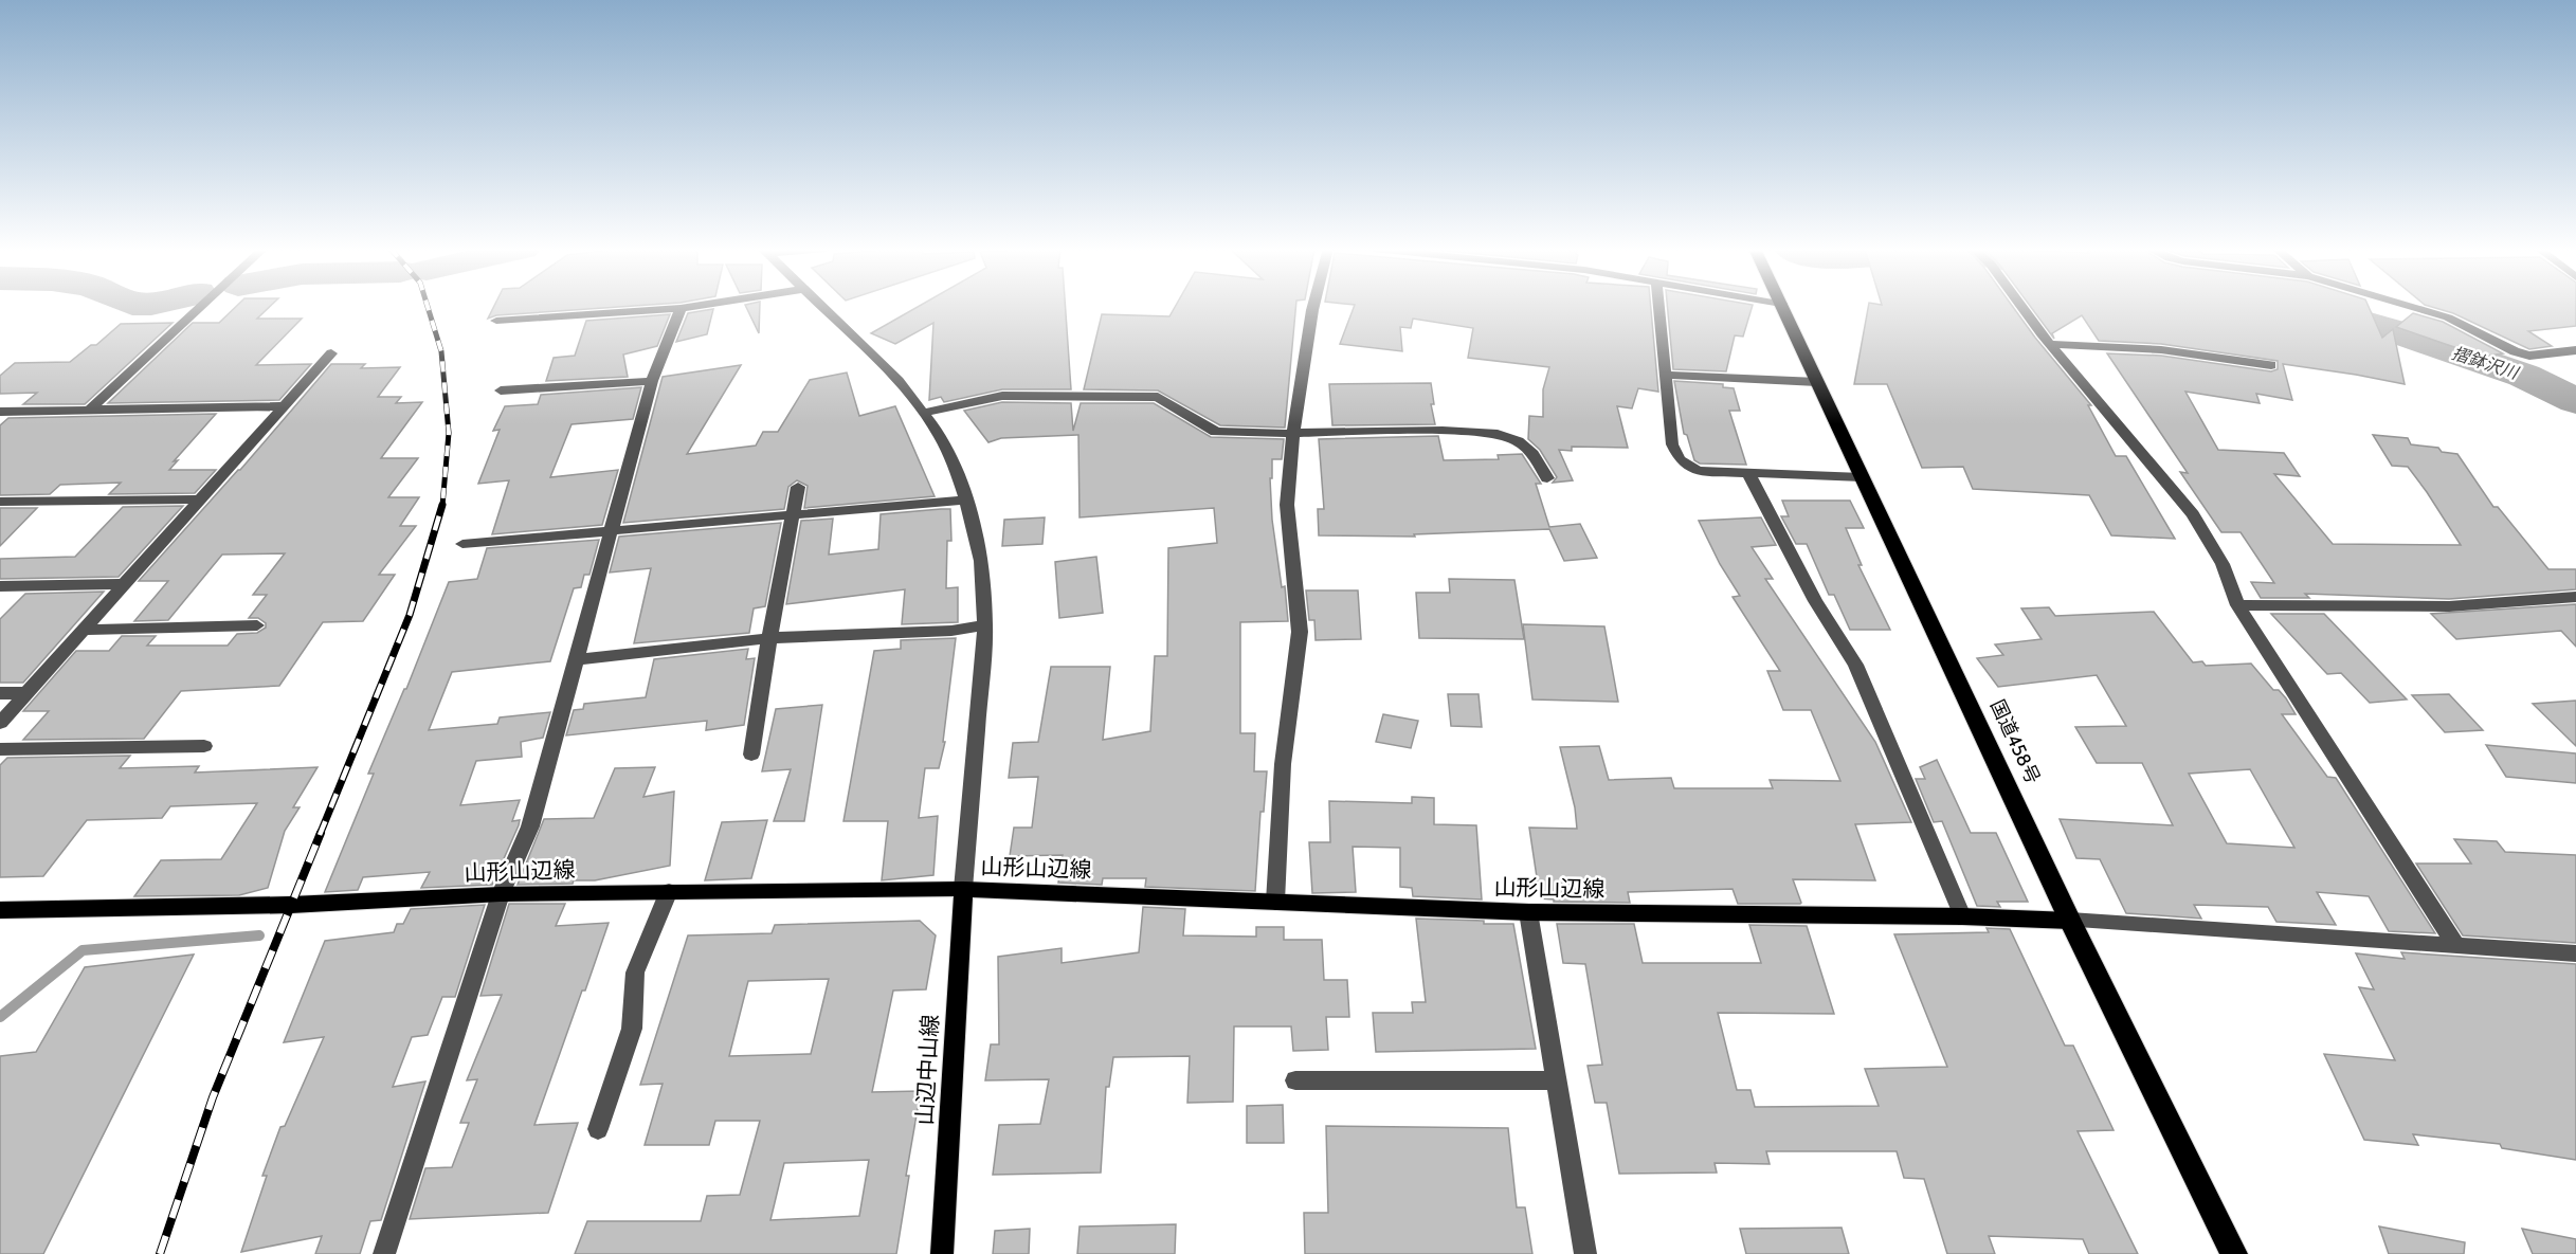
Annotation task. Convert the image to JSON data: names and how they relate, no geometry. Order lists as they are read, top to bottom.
{
  "streets": {
    "highway": ["国道458号"],
    "main road": ["山形山辺線", "山辺中山線"]
  },
  "crossings": [
    ["国道458号", "山形山辺線"],
    ["山形山辺線", "山辺中山線"]
  ],
  "water": ["摺鉢沢川"]
}
